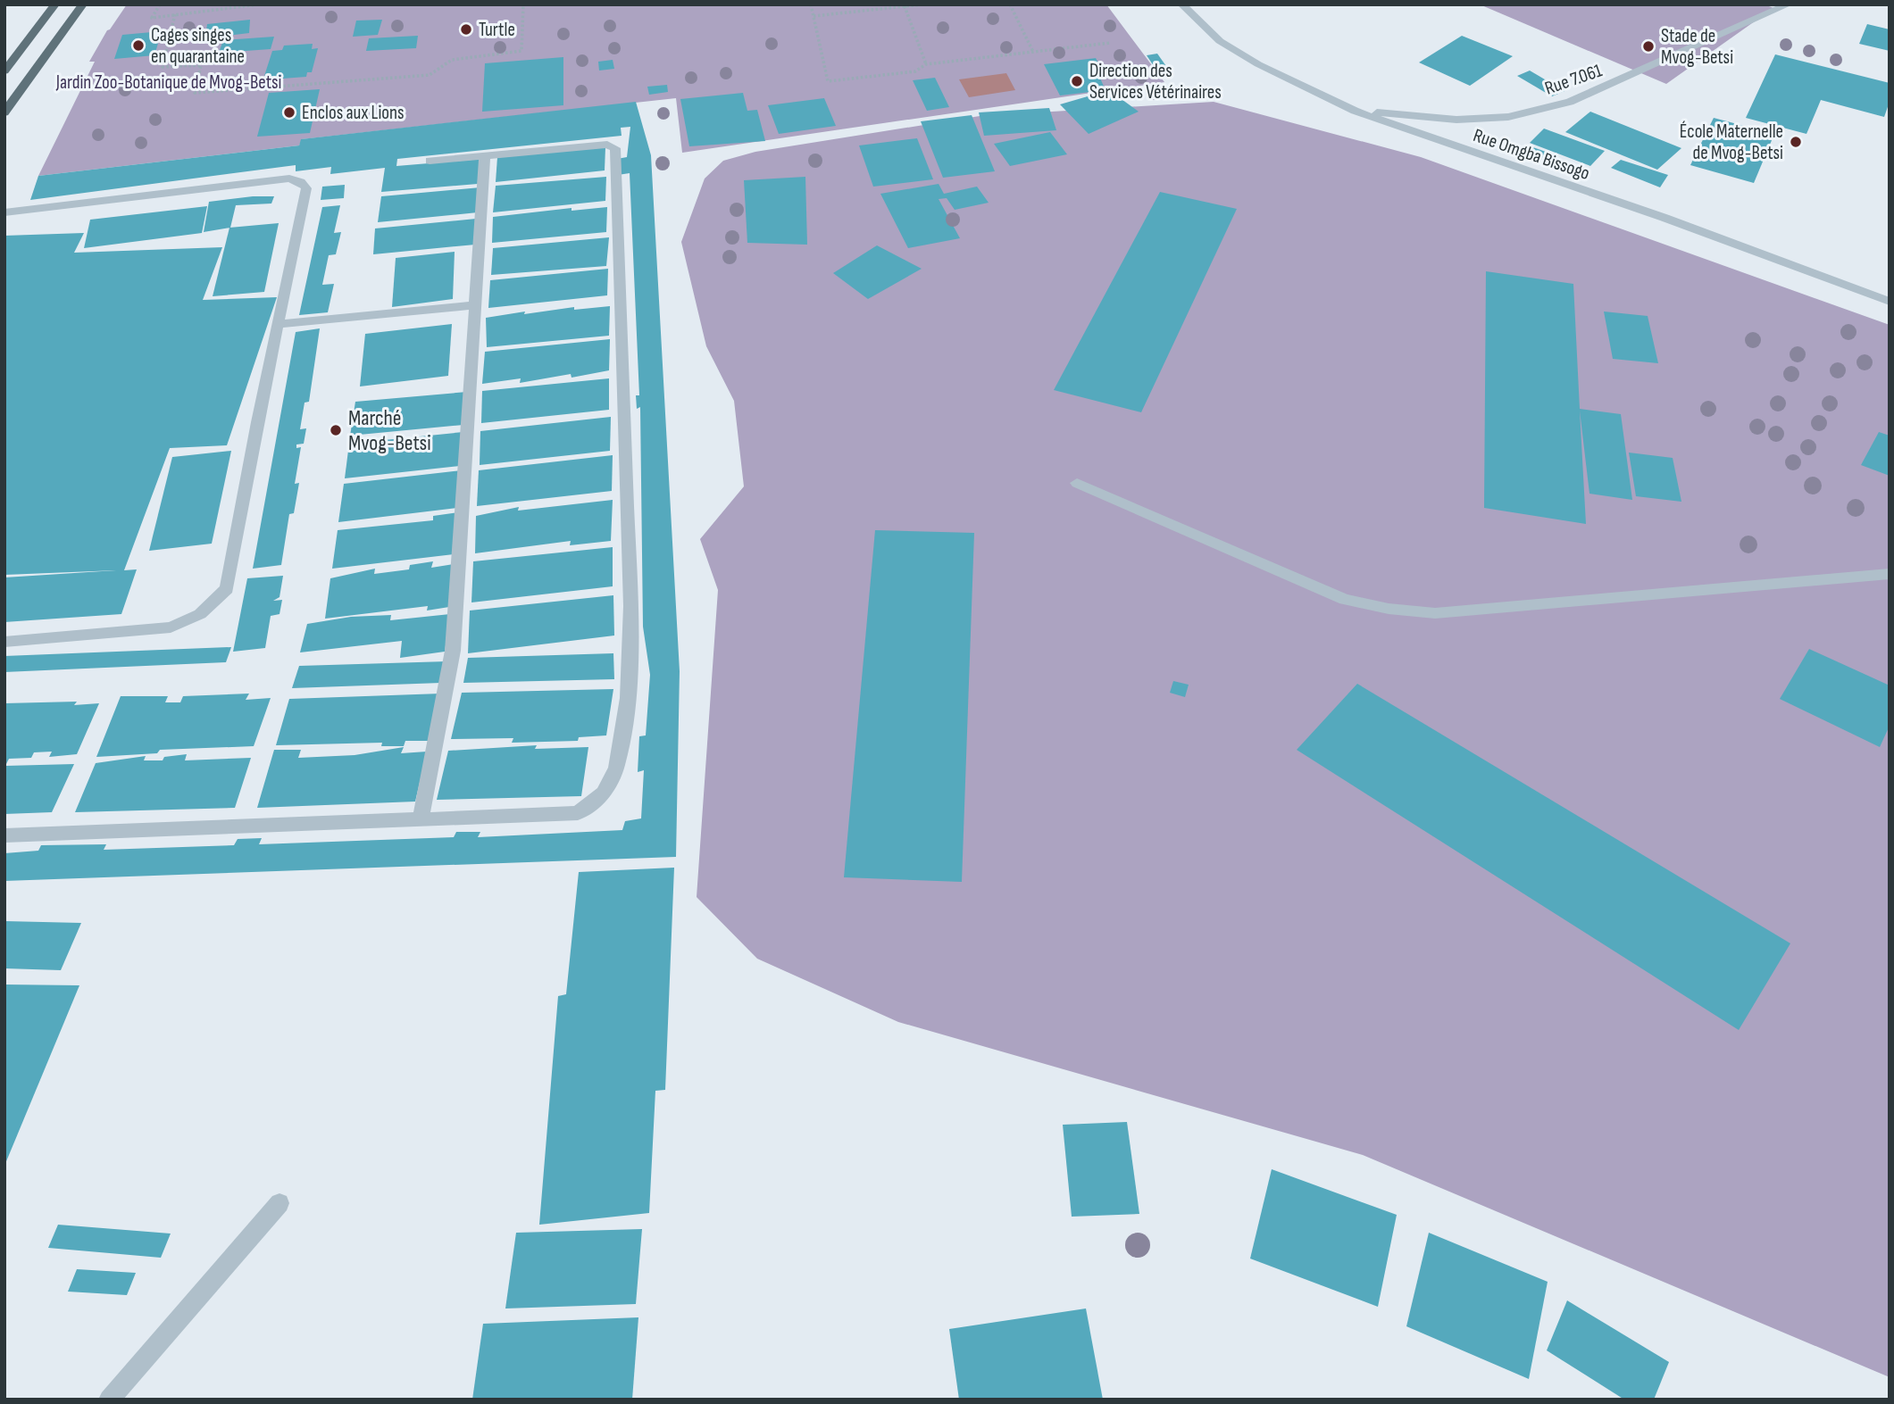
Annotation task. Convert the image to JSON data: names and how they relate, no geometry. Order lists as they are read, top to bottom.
{
  "streets": {
    "street": ["Rue 7.061", "Rue Omgba Bissogo"]
  },
  "crossings": [
    ["Rue 7.061", "Rue Omgba Bissogo"]
  ],
  "parks": ["Jardin Zoo-Botanique de Mvog-Betsi"],
  "places": [
    "Turtle",
    "Cages singes en quarantaine",
    "Stade de Mvog-Betsi",
    "Direction des Services Vétérinaires",
    "Enclos aux Lions",
    "École Maternelle de Mvog-Betsi",
    "Marché Mvog-Betsi"
  ]
}
